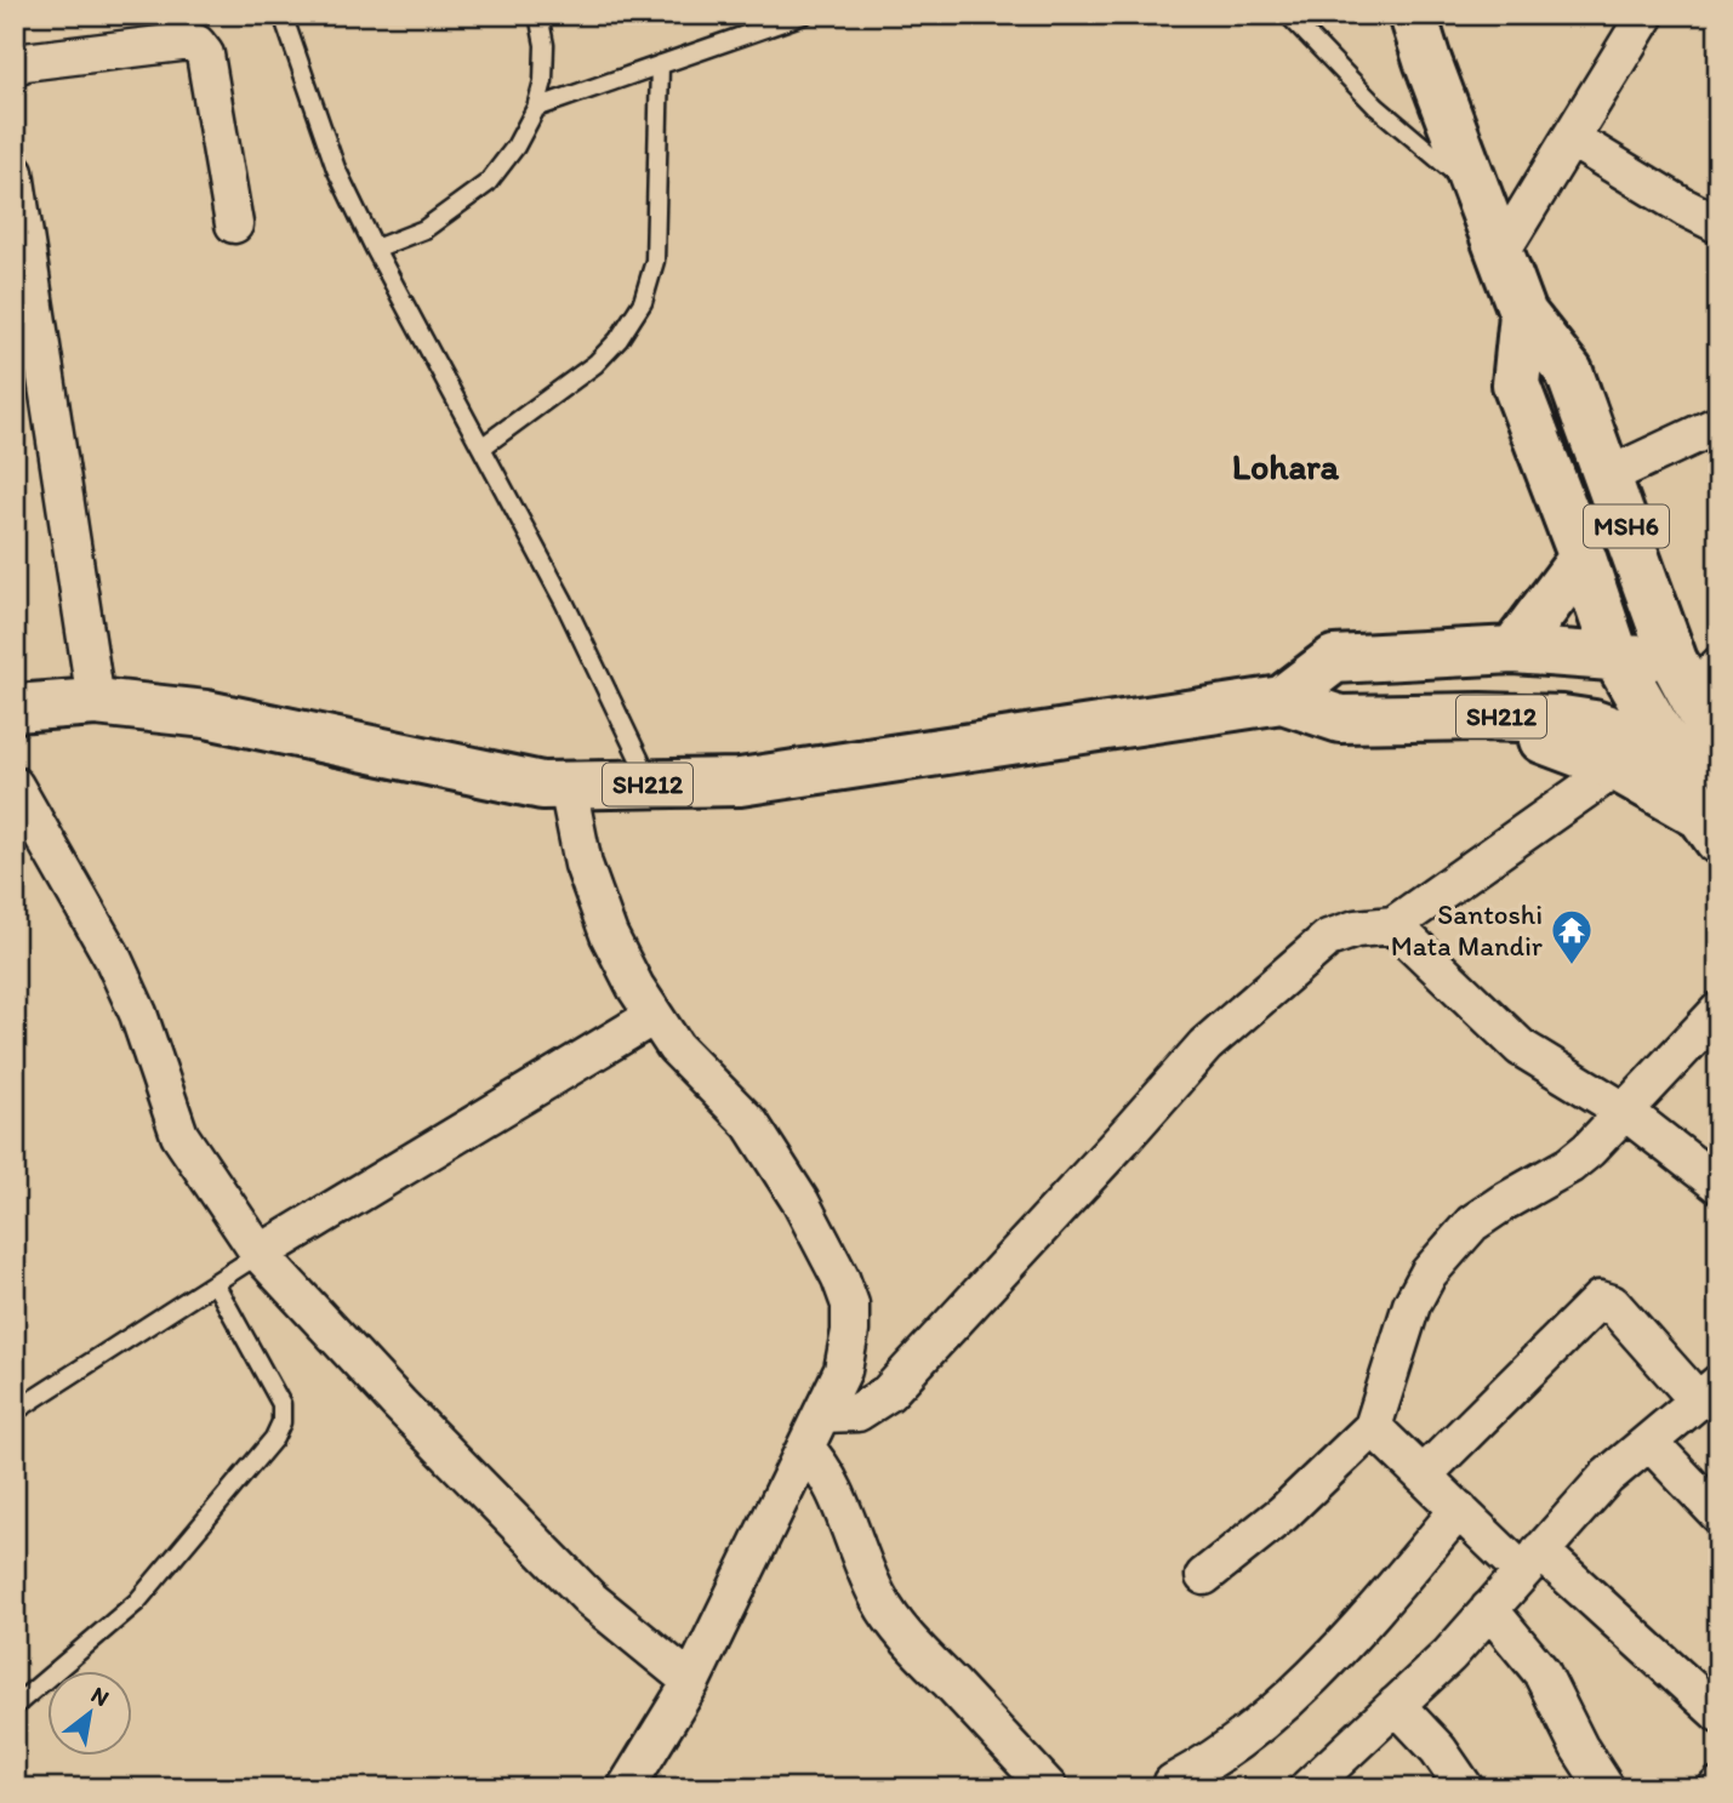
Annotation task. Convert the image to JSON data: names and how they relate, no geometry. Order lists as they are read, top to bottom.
{
  "streets": {
    "main road": ["MSH6", "SH212"]
  },
  "crossings": [
    ["MSH6", "SH212"]
  ],
  "districts": ["Lohara"],
  "places": {
    "temple": ["Santoshi Mata Mandir"]
  },
  "north": "top right"
}
